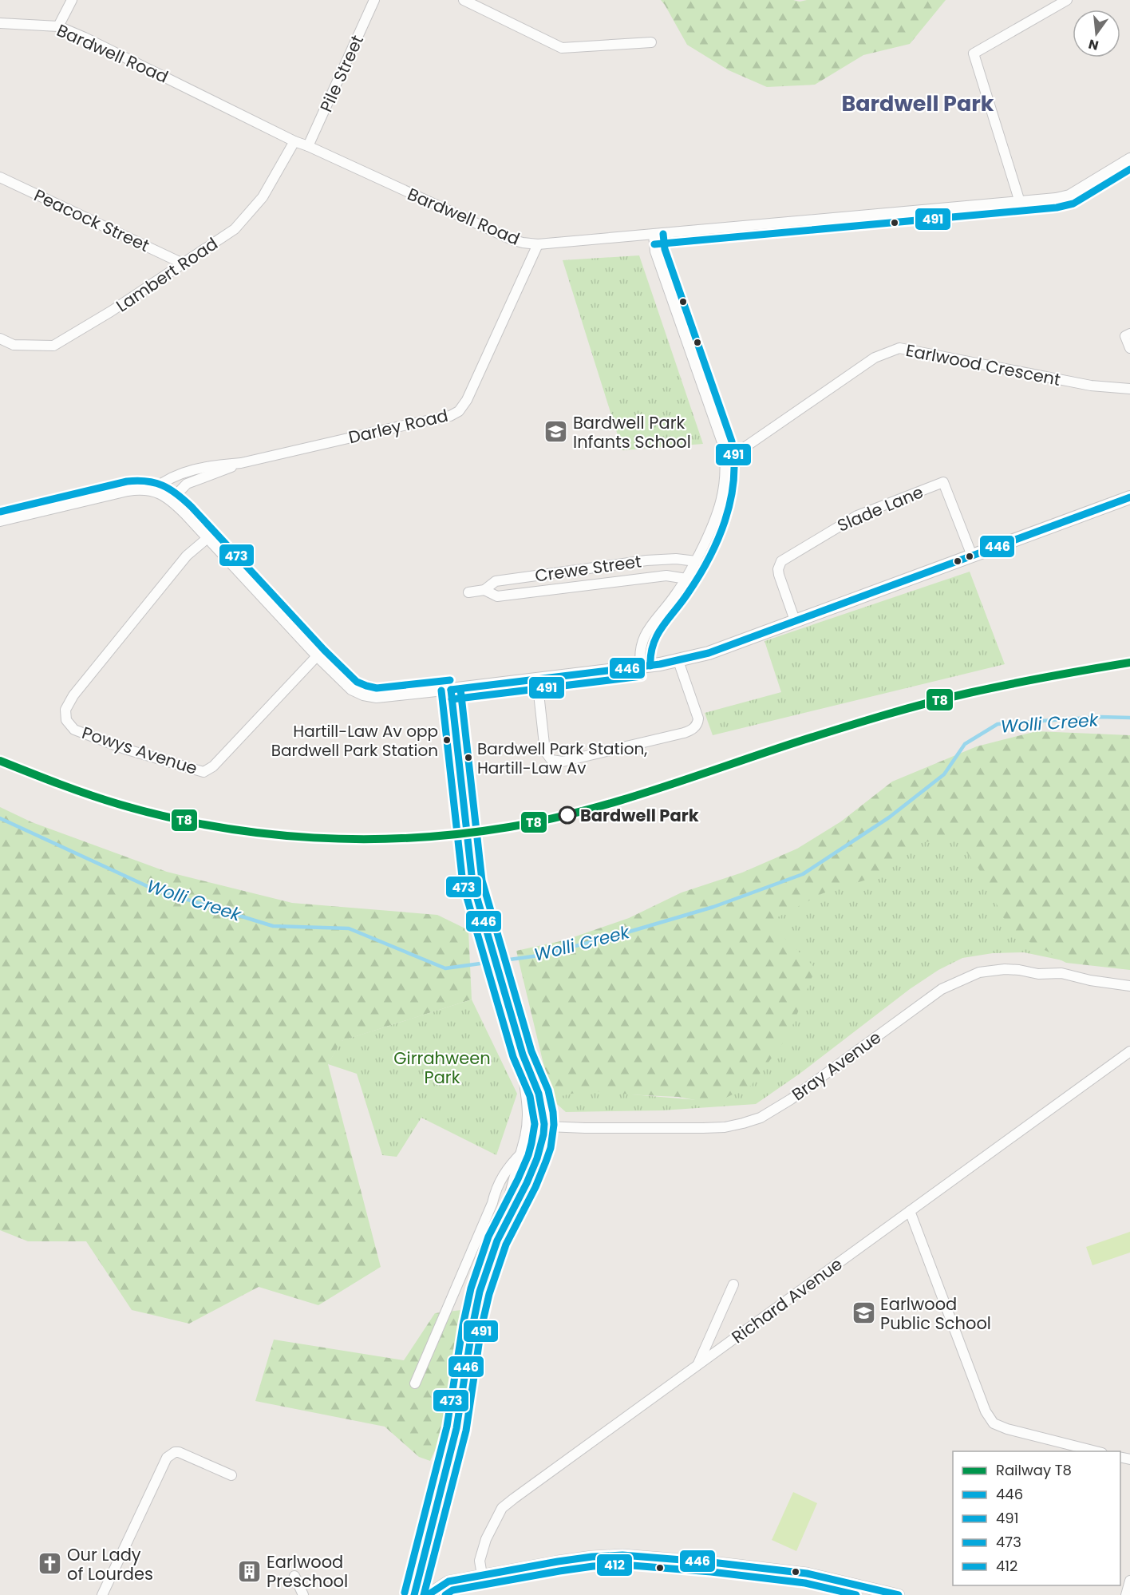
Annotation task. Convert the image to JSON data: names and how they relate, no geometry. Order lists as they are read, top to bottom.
{
  "streets": {
    "street": [
      "Bardwell Road",
      "Pile Street",
      "Peacock Street",
      "Lambert Road",
      "Earlwood Crescent",
      "Darley Road",
      "Slade Lane",
      "Crewe Street",
      "Powys Avenue",
      "Bray Avenue",
      "Richard Avenue"
    ]
  },
  "crossings": [
    ["Bardwell Road", "Pile Street"],
    ["Bardwell Road", "Lambert Road"],
    ["Bardwell Road", "Darley Road"],
    ["Peacock Street", "Lambert Road"]
  ],
  "districts": ["Bardwell Park"],
  "water": ["Wolli Creek"],
  "parks": ["Girrahween Park"],
  "places": {
    "school or university": ["Bardwell Park Infants School", "Earlwood Public School"],
    "other": ["Hartill-Law Av opp Bardwell Park Station", "Bardwell Park Station, Hartill-Law Av", "Bardwell Park"],
    "church": ["Our Lady of Lourdes"],
    "building": ["Earlwood Preschool"]
  },
  "lines": [
    "transit line 491",
    "transit line 473",
    "transit line 446",
    "rail line T8",
    "transit line 412"
  ],
  "legend": [
    "Railway T8",
    "446",
    "491",
    "473",
    "412"
  ],
  "north": "bottom"
}
